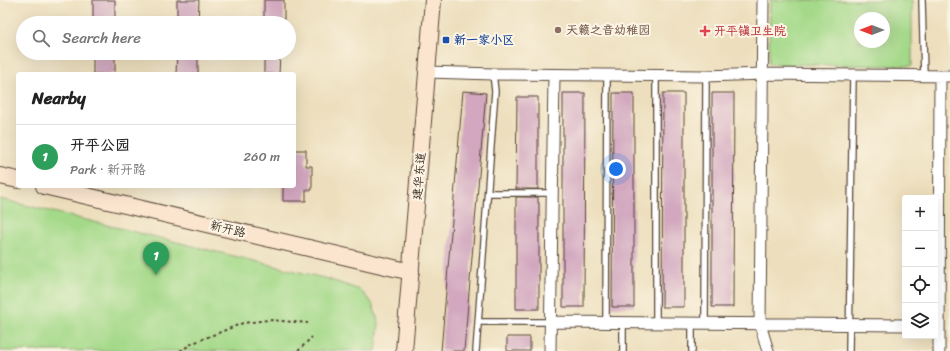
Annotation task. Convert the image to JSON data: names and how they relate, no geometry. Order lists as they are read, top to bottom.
{
  "streets": {
    "main road": ["建华东道", "新开路"]
  },
  "crossings": [
    ["建华东道", "新开路"]
  ],
  "places": {
    "other": ["天籁之音幼稚园"],
    "health": ["开平镇卫生院"],
    "transit": ["新一家小区"]
  },
  "north": "left",
  "page": {
    "search": "Search here",
    "heading": "Nearby",
    "list": [
      {
        "mark": "1",
        "name": "开平公园",
        "note": "Park · 新开路",
        "value": "260 m"
      }
    ],
    "map_buttons": ["+", "−"],
    "pins": "1"
  }
}
